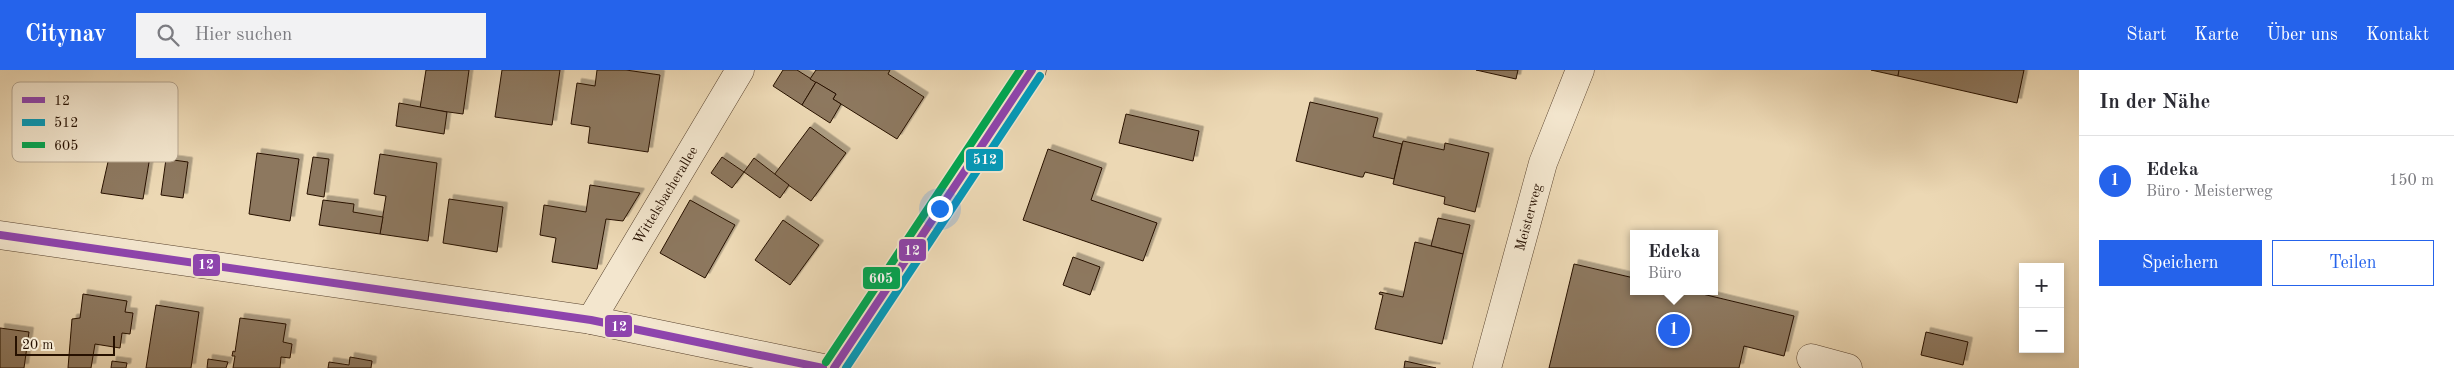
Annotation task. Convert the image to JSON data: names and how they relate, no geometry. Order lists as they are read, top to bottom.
{
  "streets": {
    "street": ["Wittelsbacherallee", "Meisterweg"]
  },
  "lines": ["transit line 12", "transit line 605", "transit line 512"],
  "legend": ["12", "512", "605"],
  "scale_bar": "20 m",
  "page": {
    "header": "Citynav",
    "search": "Hier suchen",
    "nav": [
      "Start",
      "Karte",
      "Über uns",
      "Kontakt"
    ],
    "heading": "In der Nähe",
    "list": [
      {
        "mark": "1",
        "name": "Edeka",
        "note": "Büro · Meisterweg",
        "value": "150 m"
      }
    ],
    "buttons": ["Speichern", "Teilen"],
    "popup": ["Edeka", "Büro"],
    "map_buttons": ["+", "−"],
    "pins": "1",
    "scale": "20 m"
  }
}
